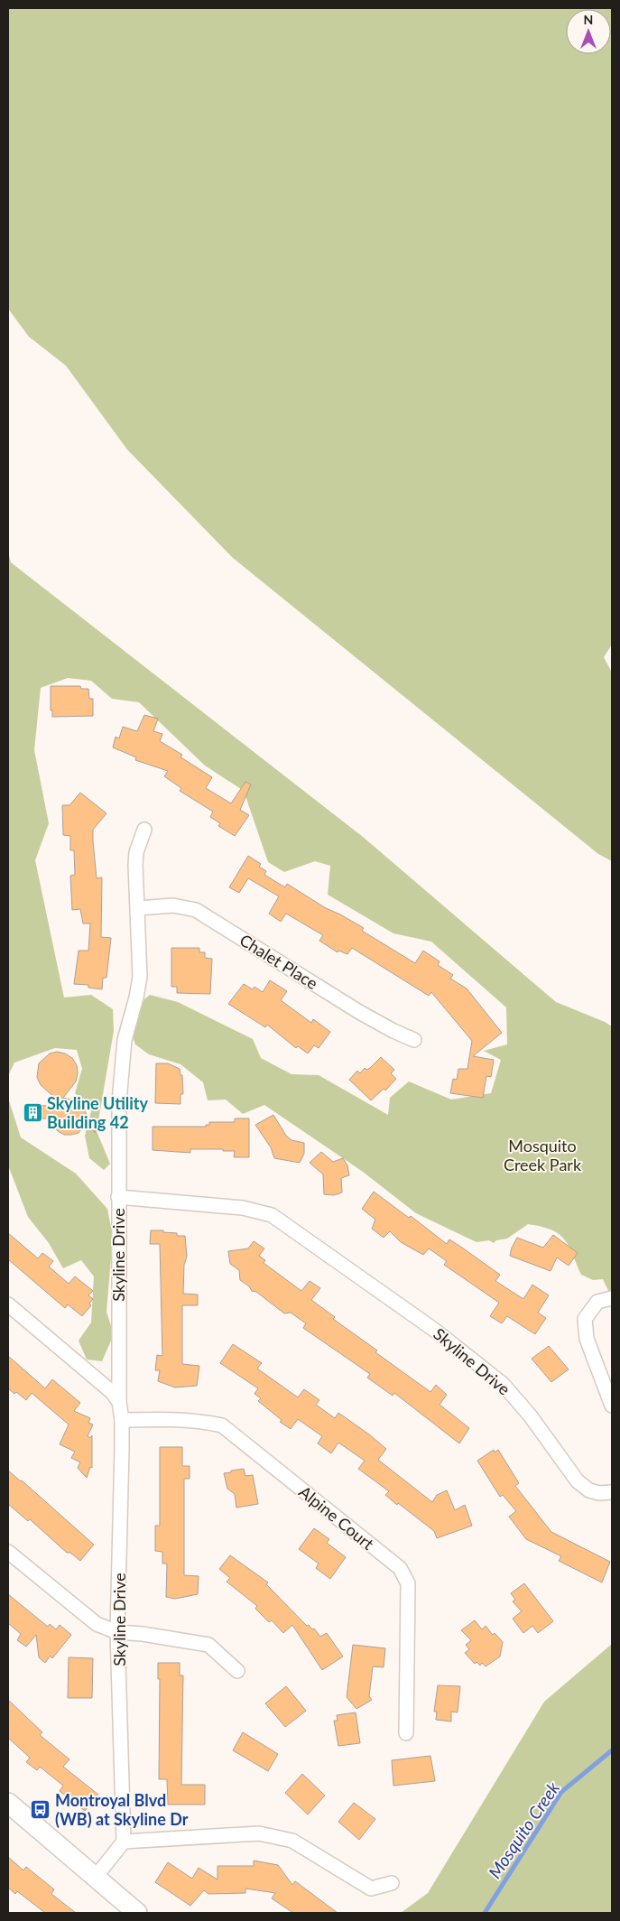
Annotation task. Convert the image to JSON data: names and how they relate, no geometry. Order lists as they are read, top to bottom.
{
  "streets": {
    "street": ["Chalet Place", "Skyline Drive", "Alpine Court"]
  },
  "crossings": [
    ["Skyline Drive", "Alpine Court"]
  ],
  "water": ["Mosquito Creek"],
  "parks": ["Mosquito Creek Park"],
  "places": {
    "building": ["Skyline Utility Building 42"],
    "bus stop": ["Montroyal Blvd (WB) at Skyline Dr"]
  },
  "north": "top"
}
